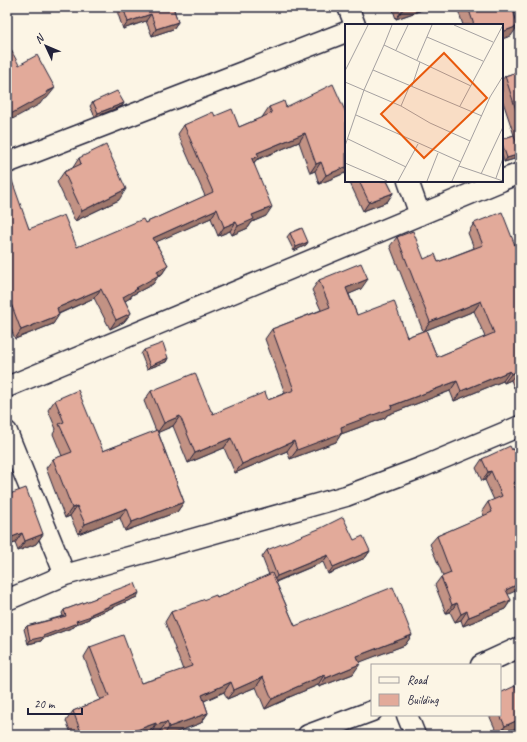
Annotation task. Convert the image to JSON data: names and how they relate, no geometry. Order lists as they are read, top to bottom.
{
  "legend": ["Road", "Building"],
  "scale_bar": "20 m",
  "north": "top left"
}
